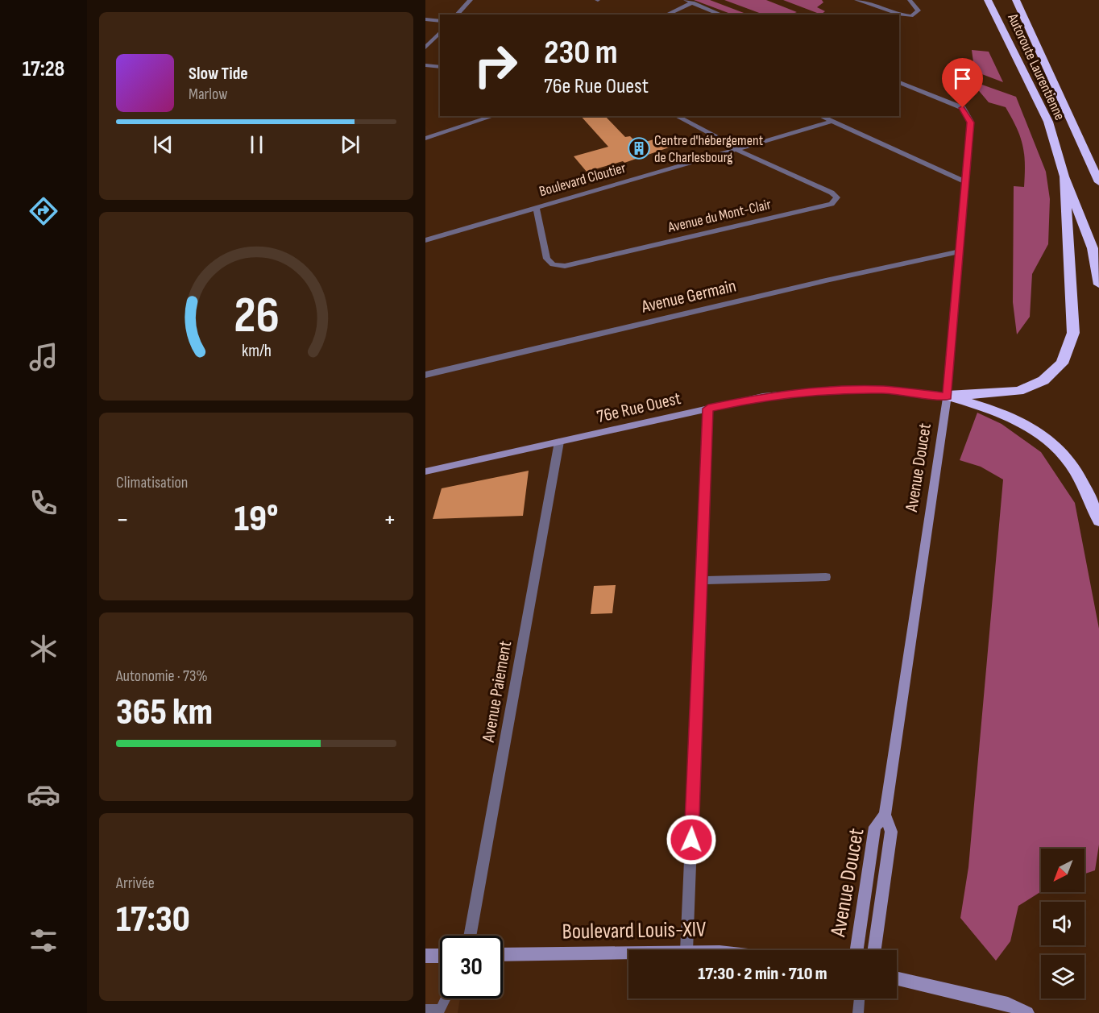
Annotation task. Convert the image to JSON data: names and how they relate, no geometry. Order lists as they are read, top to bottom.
{
  "streets": {
    "highway": ["Autoroute Laurentienne"],
    "street": [
      "Boulevard Cloutier",
      "Avenue du Mont-Clair",
      "Avenue Germain",
      "76e Rue Ouest",
      "Avenue Doucet",
      "Avenue Paiement",
      "Boulevard Louis-XIV"
    ]
  },
  "crossings": [
    ["Boulevard Cloutier", "Avenue du Mont-Clair"],
    ["Avenue Germain", "Avenue Doucet"],
    ["76e Rue Ouest", "Avenue Doucet"],
    ["76e Rue Ouest", "Avenue Paiement"]
  ],
  "places": {
    "building": ["Centre d'hébergement de Charlesbourg"]
  },
  "north": "bottom left",
  "page": {
    "tabs": "17:28",
    "turn": ["230 m", "76e Rue Ouest"],
    "song": ["Slow Tide", "Marlow"],
    "tile": [
      "Climatisation",
      ["Autonomie · 73%", "365 km"],
      ["Arrivée", "17:30"]
    ],
    "heat": ["−", "19°", "+"],
    "limit": "30",
    "trip": "17:30 · 2 min · 710 m",
    "gauge": ["26", "km/h"]
  }
}
